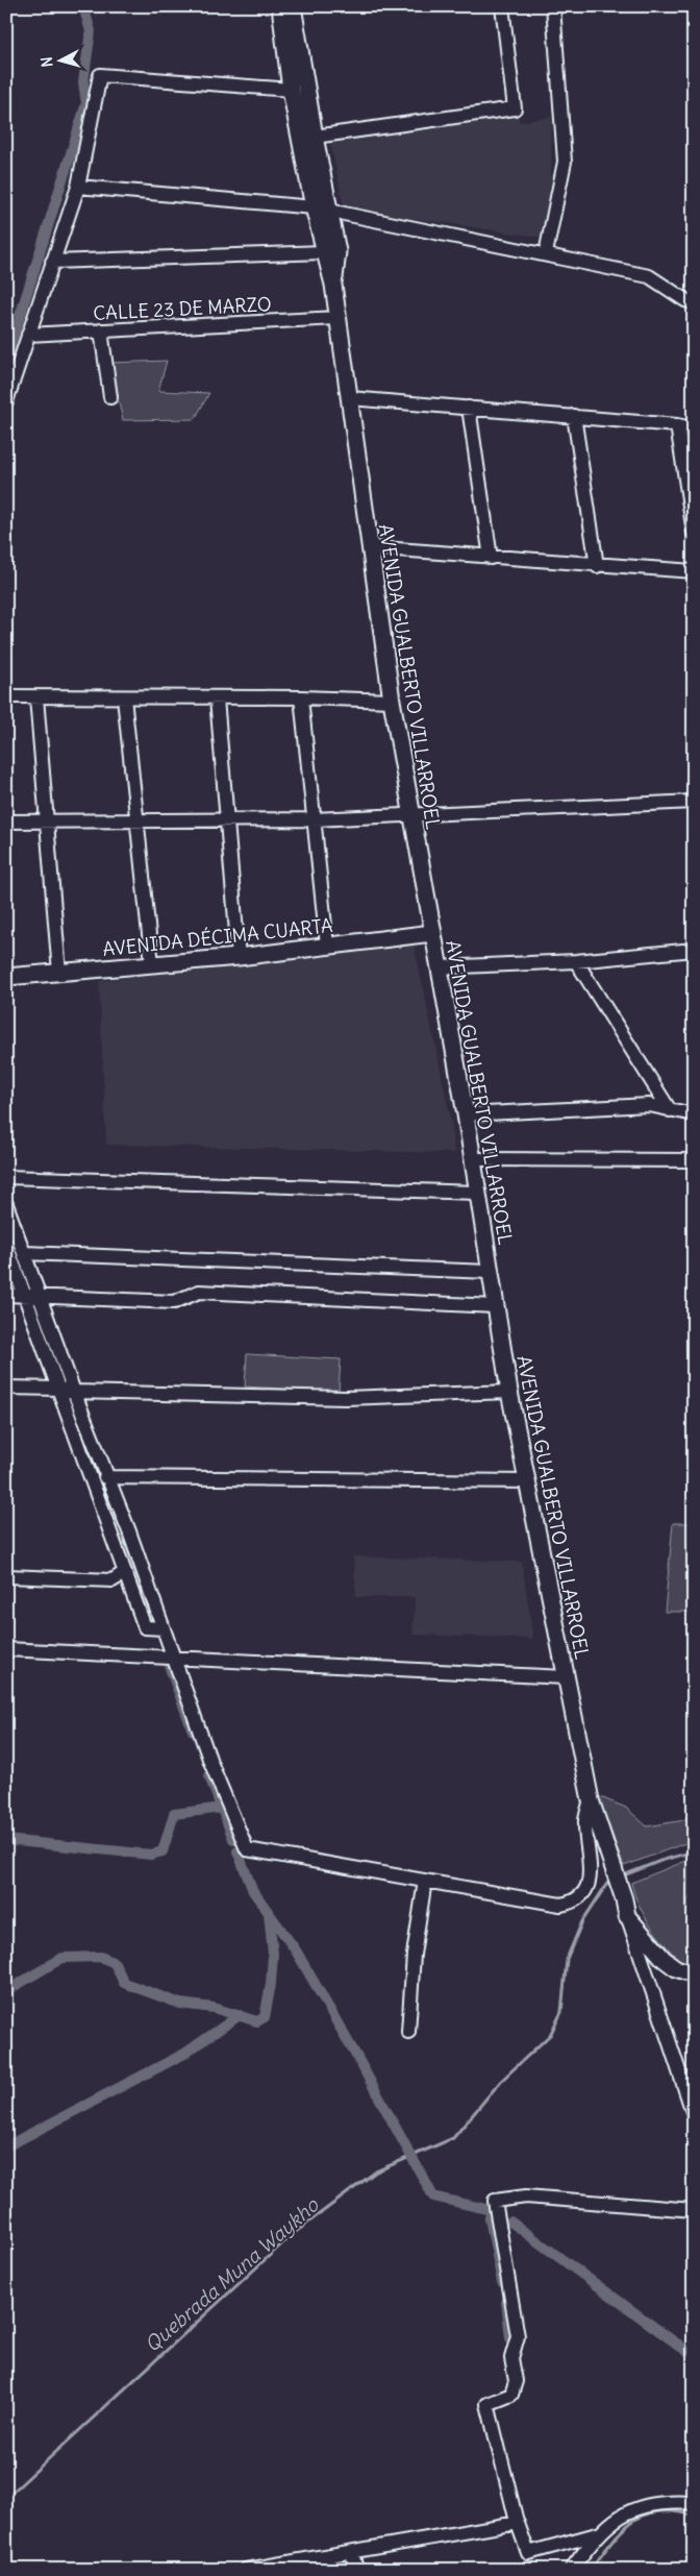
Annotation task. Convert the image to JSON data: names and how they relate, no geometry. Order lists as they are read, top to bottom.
{
  "streets": {
    "main road": ["AVENIDA GUALBERTO VILLARROEL", "AVENIDA DÉCIMA CUARTA"],
    "street": ["CALLE 23 DE MARZO"]
  },
  "crossings": [
    ["CALLE 23 DE MARZO", "AVENIDA GUALBERTO VILLARROEL"],
    ["AVENIDA GUALBERTO VILLARROEL", "AVENIDA DÉCIMA CUARTA"]
  ],
  "water": ["Quebrada Muna Waykho"],
  "north": "left"
}
